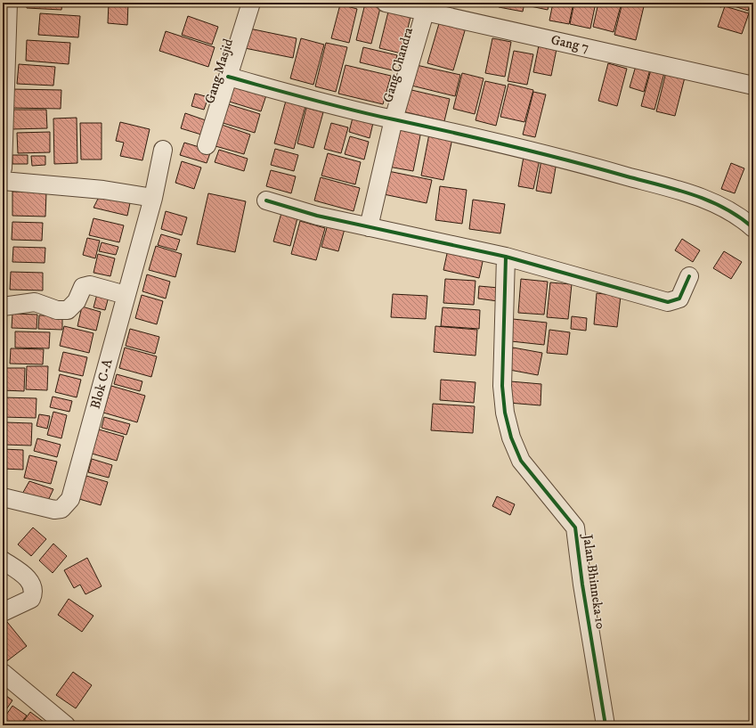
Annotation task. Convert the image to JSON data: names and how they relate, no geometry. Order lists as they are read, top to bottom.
{
  "streets": {
    "street": [
      "Gang 7",
      "Gang Chandra",
      "Gang Masjid",
      "Blok C-A",
      "Jalan Bhinneka 10"
    ]
  },
  "crossings": [
    ["Gang 7", "Gang Chandra"]
  ]
}
